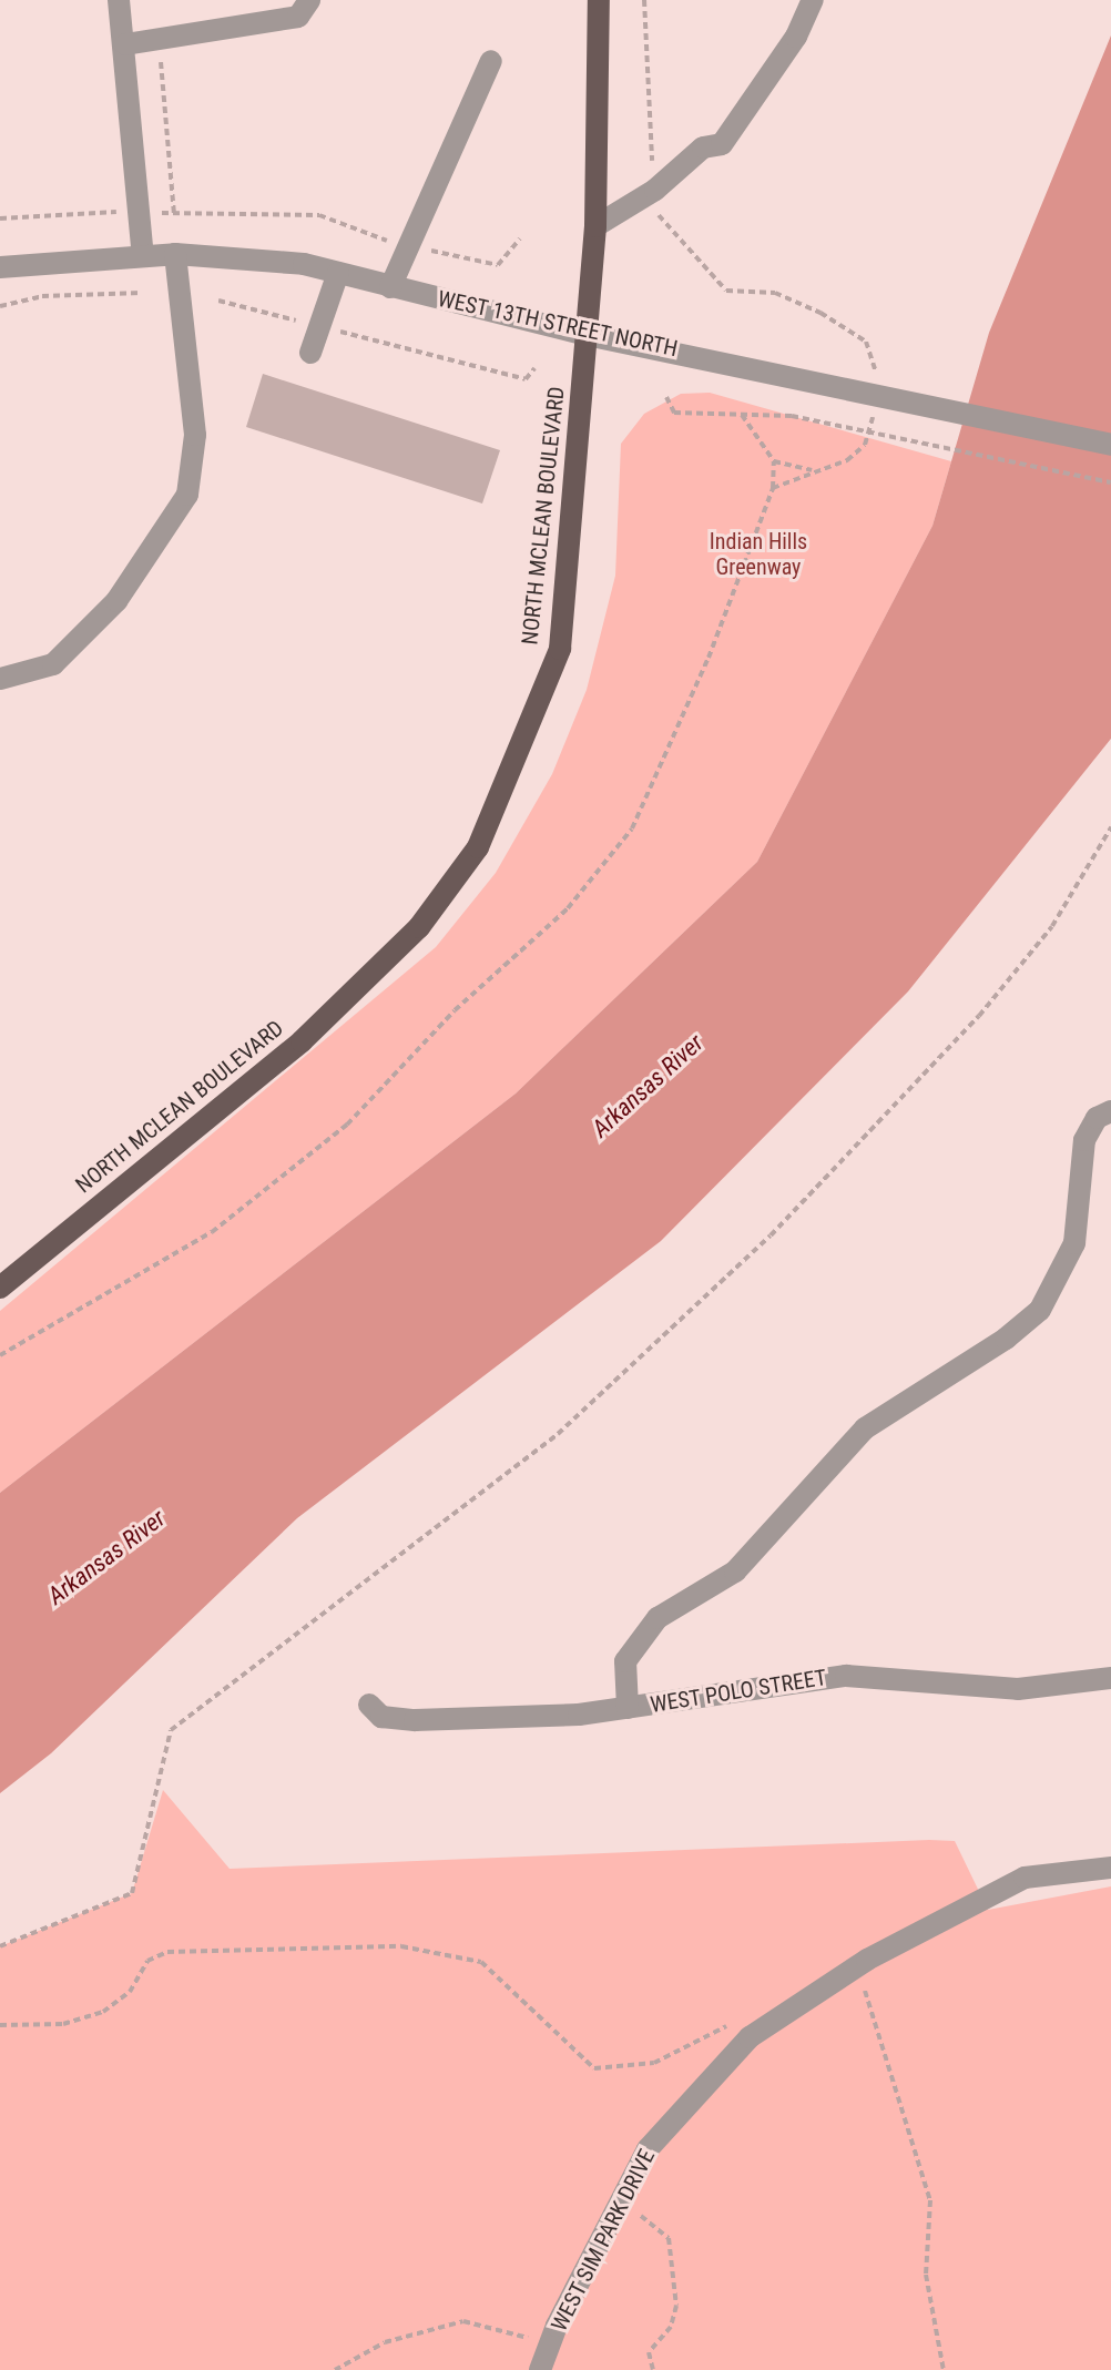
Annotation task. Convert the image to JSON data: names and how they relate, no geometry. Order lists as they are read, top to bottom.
{
  "streets": {
    "main road": ["NORTH MCLEAN BOULEVARD"],
    "street": ["WEST 13TH STREET NORTH", "WEST POLO STREET", "WEST SIM PARK DRIVE"]
  },
  "crossings": [
    ["WEST 13TH STREET NORTH", "NORTH MCLEAN BOULEVARD"]
  ],
  "water": ["Arkansas River"],
  "parks": ["Indian Hills Greenway"]
}
